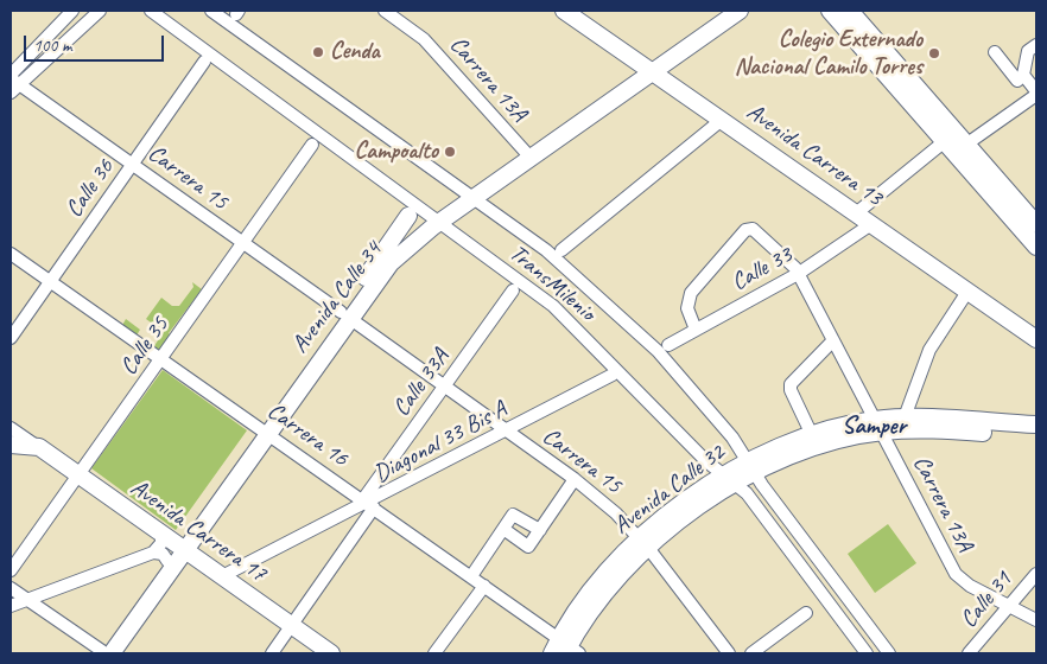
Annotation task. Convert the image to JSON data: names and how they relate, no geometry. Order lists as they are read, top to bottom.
{
  "streets": {
    "main road": [
      "Avenida Carrera 13",
      "Avenida Calle 34",
      "Avenida Calle 32",
      "Avenida Carrera 17"
    ],
    "street": [
      "Carrera 13A",
      "Carrera 15",
      "Calle 36",
      "Calle 33",
      "TransMilenio",
      "Calle 35",
      "Calle 33A",
      "Carrera 16",
      "Diagonal 33 Bis A",
      "Calle 31"
    ]
  },
  "crossings": [
    ["Carrera 13A", "Calle 33"],
    ["Carrera 13A", "Avenida Calle 34"],
    ["Carrera 13A", "Avenida Calle 32"],
    ["Carrera 13A", "Calle 31"],
    ["Avenida Carrera 13", "Calle 33"],
    ["Avenida Carrera 13", "Avenida Calle 34"],
    ["Carrera 15", "Calle 36"],
    ["Carrera 15", "Avenida Calle 34"],
    ["Carrera 15", "Calle 35"],
    ["Carrera 15", "Calle 33A"],
    ["Carrera 15", "Diagonal 33 Bis A"],
    ["Carrera 15", "Avenida Calle 32"],
    ["Calle 36", "Carrera 16"],
    ["TransMilenio", "Avenida Calle 34"],
    ["TransMilenio", "Avenida Calle 32"],
    ["Avenida Calle 34", "Carrera 16"],
    ["Avenida Calle 34", "Avenida Carrera 17"],
    ["Calle 35", "Carrera 16"],
    ["Calle 35", "Avenida Carrera 17"],
    ["Calle 33A", "Carrera 16"],
    ["Calle 33A", "Diagonal 33 Bis A"],
    ["Calle 33A", "Avenida Carrera 17"],
    ["Carrera 16", "Diagonal 33 Bis A"],
    ["Carrera 16", "Avenida Calle 32"],
    ["Diagonal 33 Bis A", "Avenida Carrera 17"]
  ],
  "districts": ["Samper"],
  "places": ["Cenda", "Colegio Externado Nacional Camilo Torres", "Campoalto"],
  "scale_bar": "100 m"
}
